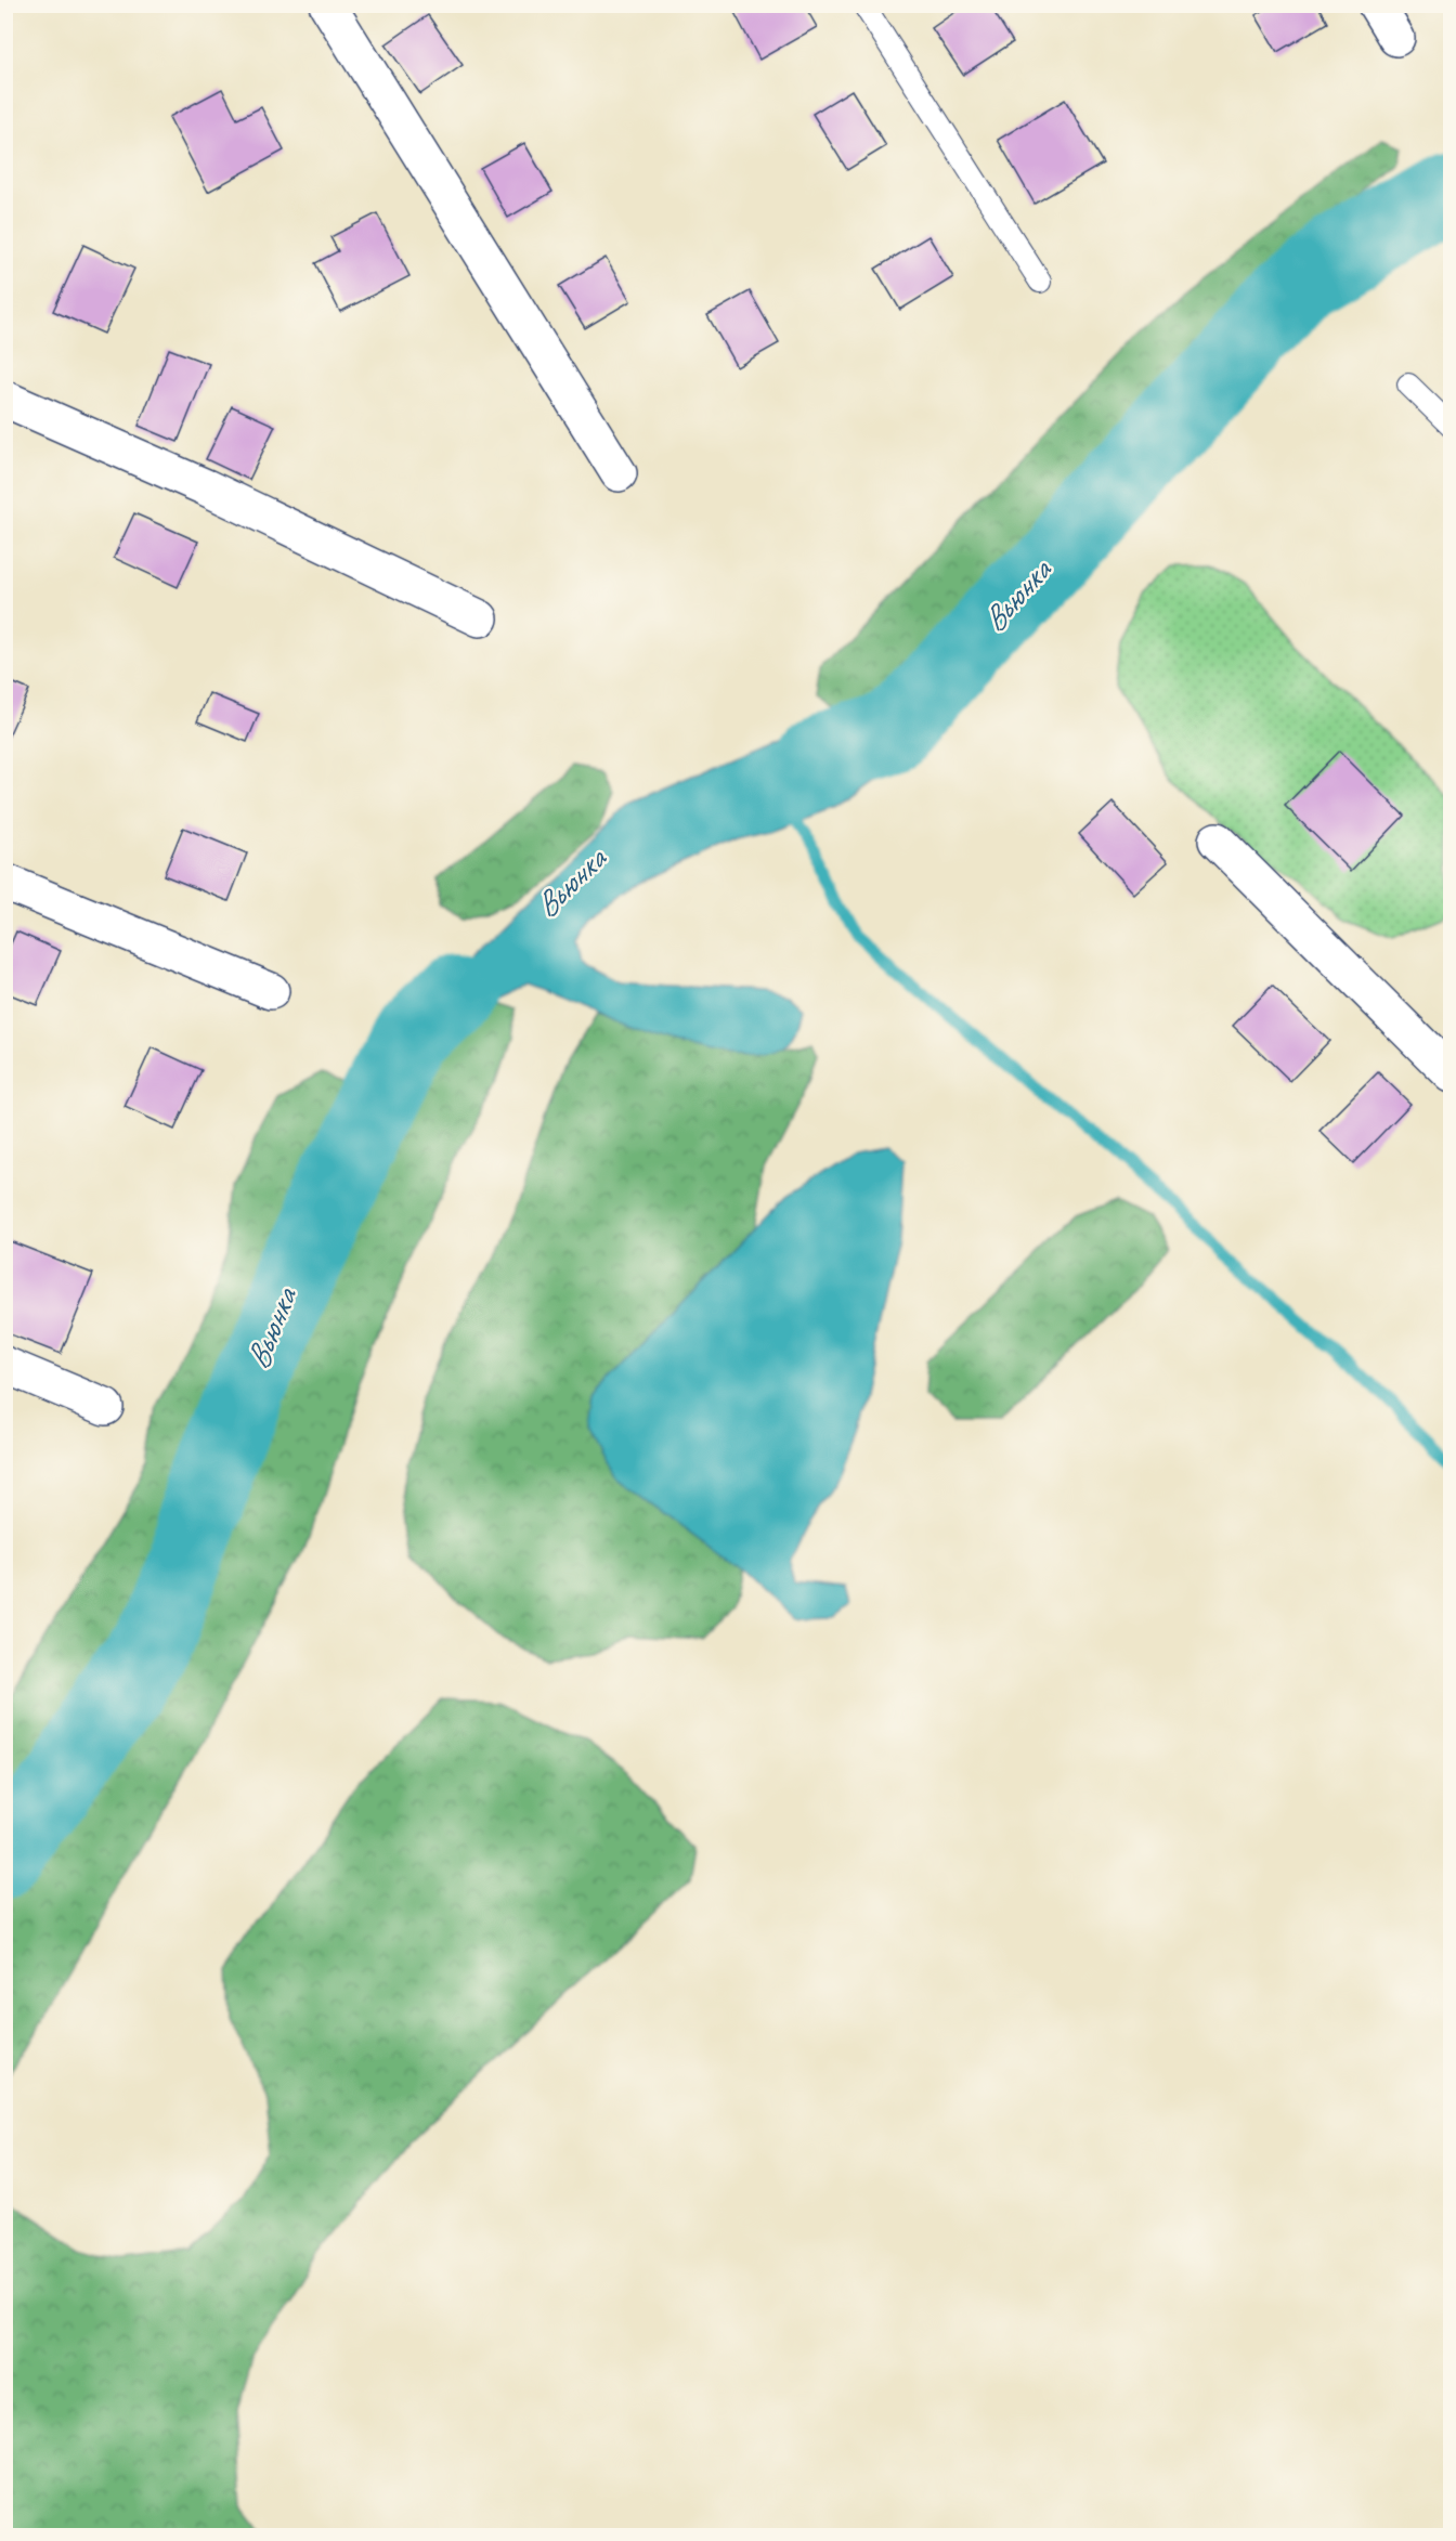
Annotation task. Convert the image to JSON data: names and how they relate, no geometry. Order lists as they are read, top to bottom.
{
  "water": ["Вьюнка"]
}
